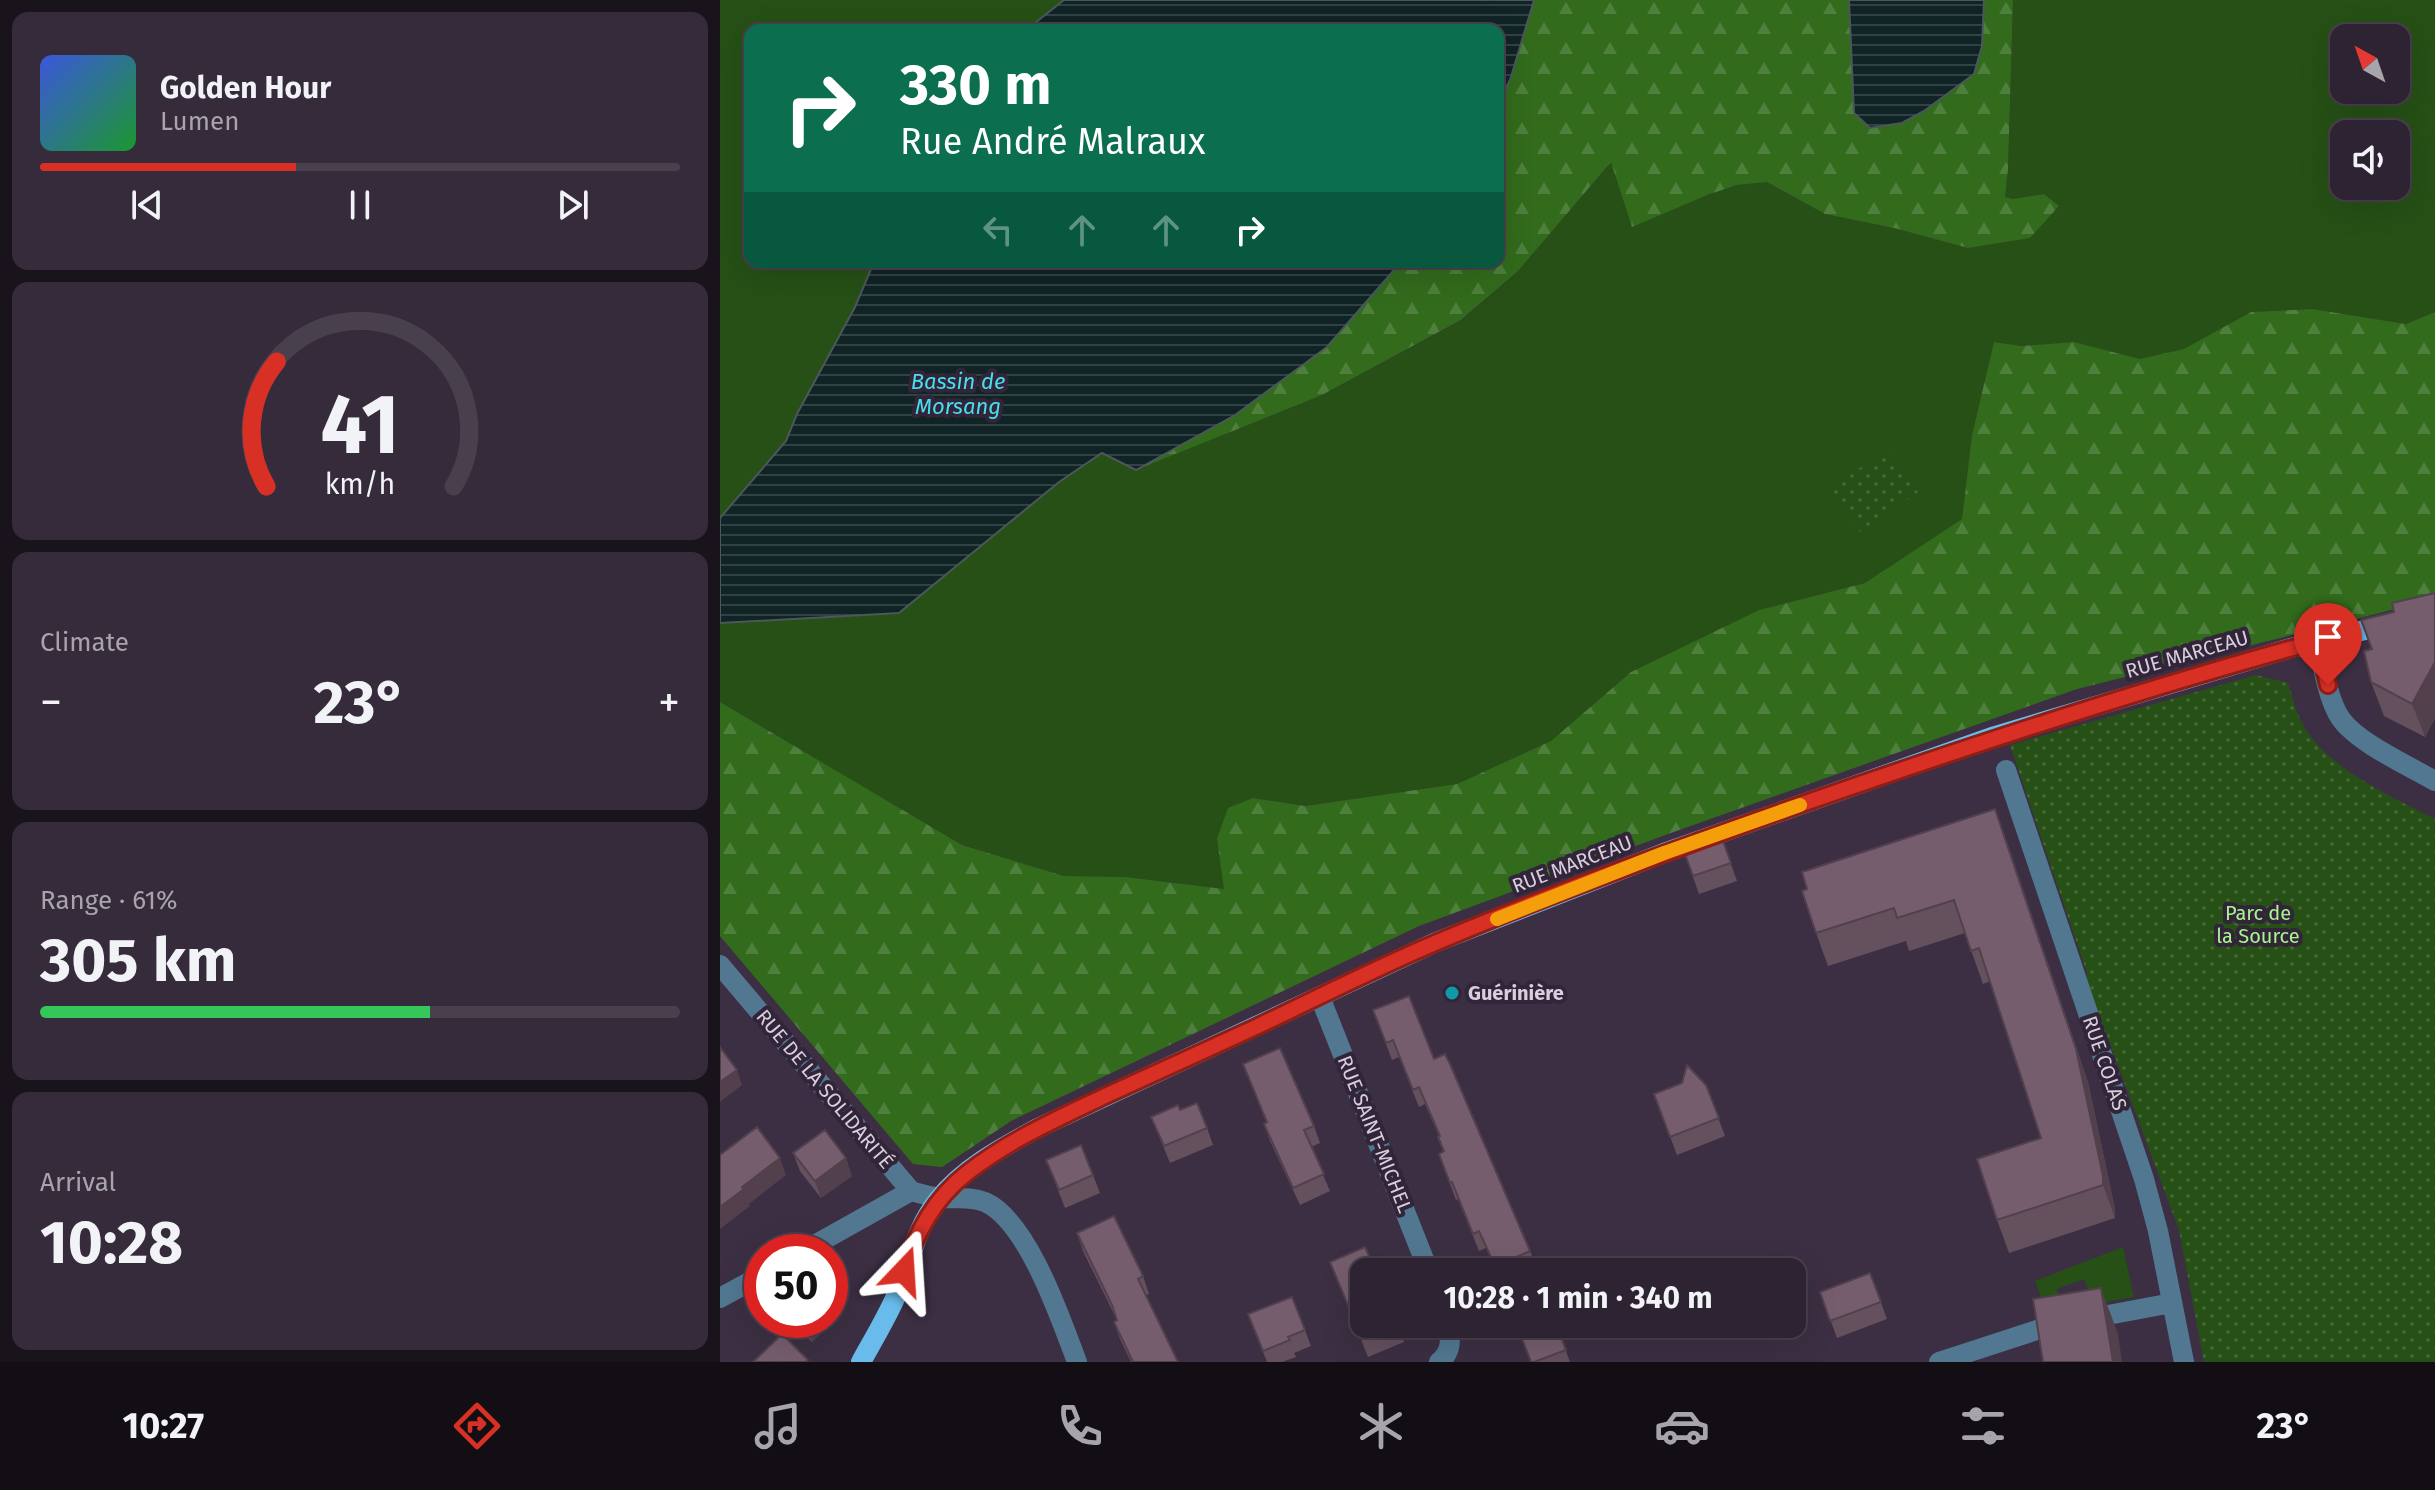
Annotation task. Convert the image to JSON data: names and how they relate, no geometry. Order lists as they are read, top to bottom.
{
  "streets": {
    "main road": ["RUE MARCEAU"],
    "street": ["RUE COLAS", "RUE DE LA SOLIDARITÉ", "RUE SAINT-MICHEL"]
  },
  "crossings": [
    ["RUE MARCEAU", "RUE SAINT-MICHEL"]
  ],
  "water": ["Bassin de Morsang"],
  "parks": ["Parc de la Source"],
  "places": ["Guérinière"],
  "north": "top left",
  "page": {
    "turn": ["330 m", "Rue André Malraux"],
    "song": ["Golden Hour", "Lumen"],
    "tile": [
      "Climate",
      ["Range · 61%", "305 km"],
      ["Arrival", "10:28"]
    ],
    "heat": ["−", "23°", "+"],
    "limit": "50",
    "trip": "10:28 · 1 min · 340 m",
    "tabs": ["10:27", "23°"],
    "gauge": ["41", "km/h"]
  }
}
